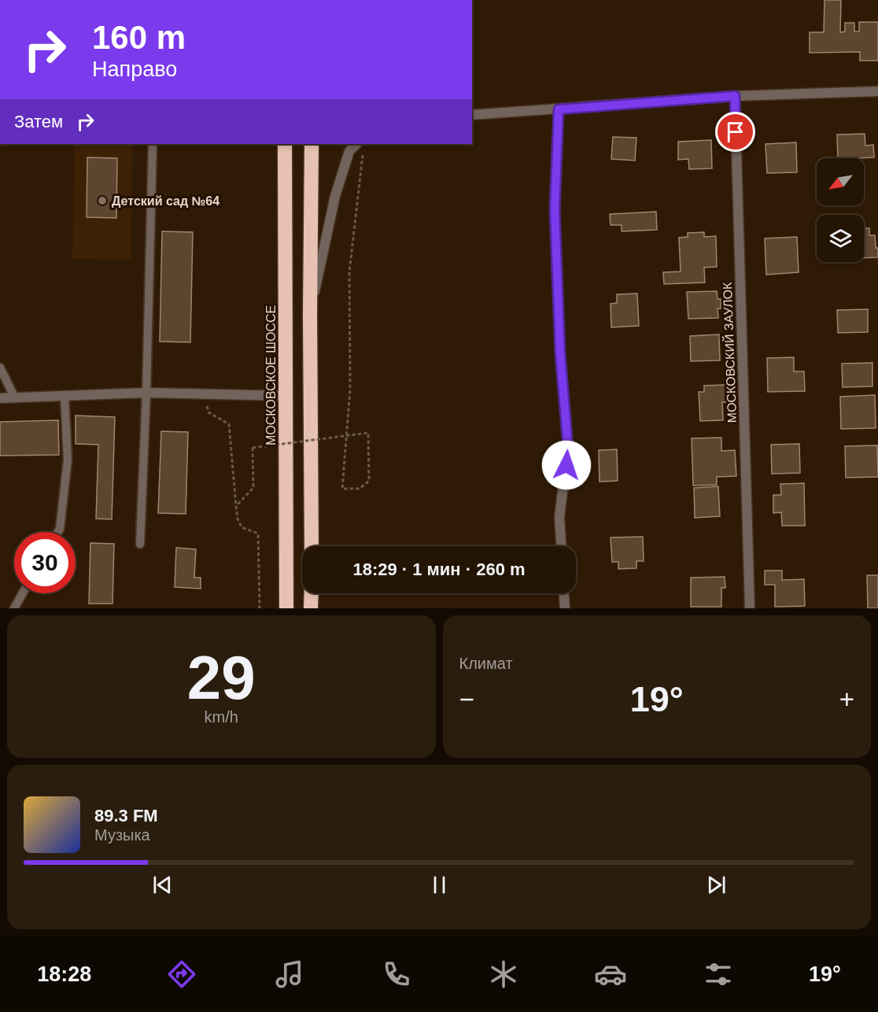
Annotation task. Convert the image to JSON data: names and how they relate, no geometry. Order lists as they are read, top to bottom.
{
  "streets": {
    "highway": ["МОСКОВСКОЕ ШОССЕ"],
    "street": ["МОСКОВСКИЙ ЗАУЛОК"]
  },
  "places": ["Детский сад №64"],
  "north": "bottom left",
  "page": {
    "turn": ["160 m", "Направо"],
    "then": "Затем",
    "limit": "30",
    "trip": "18:29 · 1 мин · 260 m",
    "tile": [
      ["29", "km/h"],
      "Климат"
    ],
    "heat": ["−", "19°", "+"],
    "song": ["89.3 FM", "Музыка"],
    "tabs": ["18:28", "19°"]
  }
}
